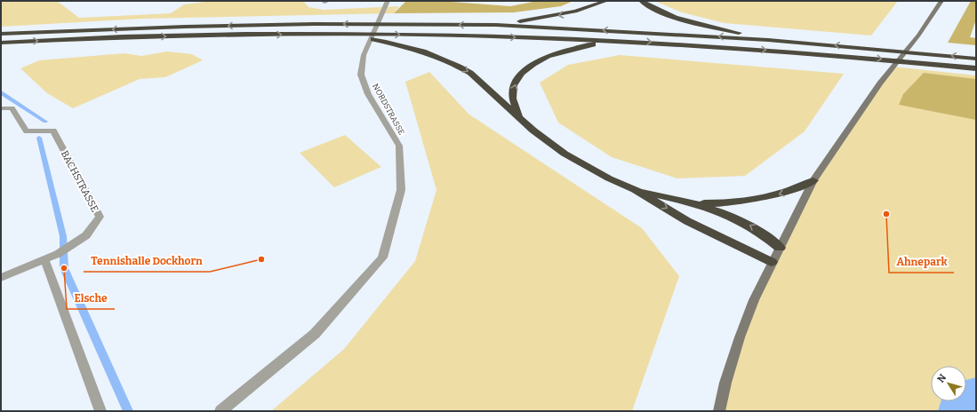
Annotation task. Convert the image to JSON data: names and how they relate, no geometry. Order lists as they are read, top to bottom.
{
  "streets": {
    "street": ["NORDSTRASSE", "BACHSTRASSE"]
  },
  "places": ["Ahnepark", "Tennishalle Dockhorn", "Elsche"],
  "north": "top left"
}
